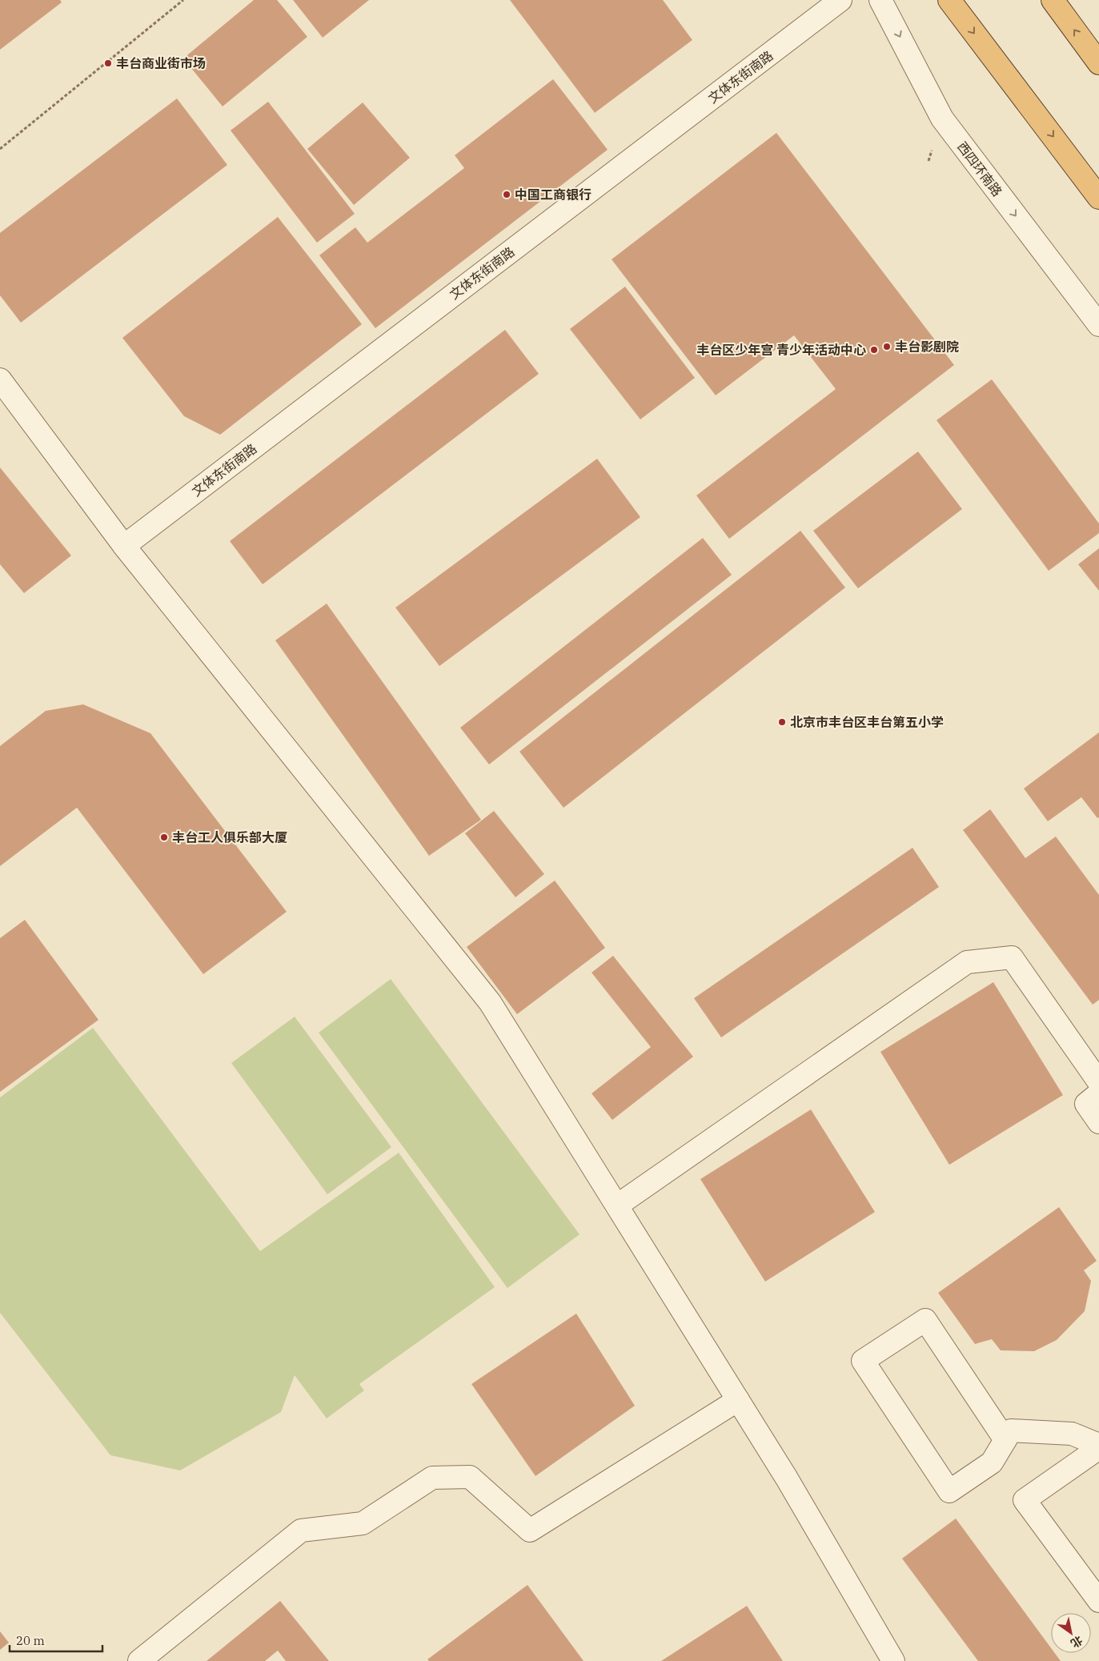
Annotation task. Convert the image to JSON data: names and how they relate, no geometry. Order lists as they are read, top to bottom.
{
  "streets": {
    "street": ["文体东街南路", "西四环南路"]
  },
  "one_way": ["西四环南路"],
  "places": [
    "丰台商业街市场",
    "中国工商银行",
    "丰台影剧院",
    "丰台区少年宫 青少年活动中心",
    "北京市丰台区丰台第五小学",
    "丰台工人俱乐部大厦"
  ],
  "scale_bar": "20 m",
  "north": "bottom right"
}
